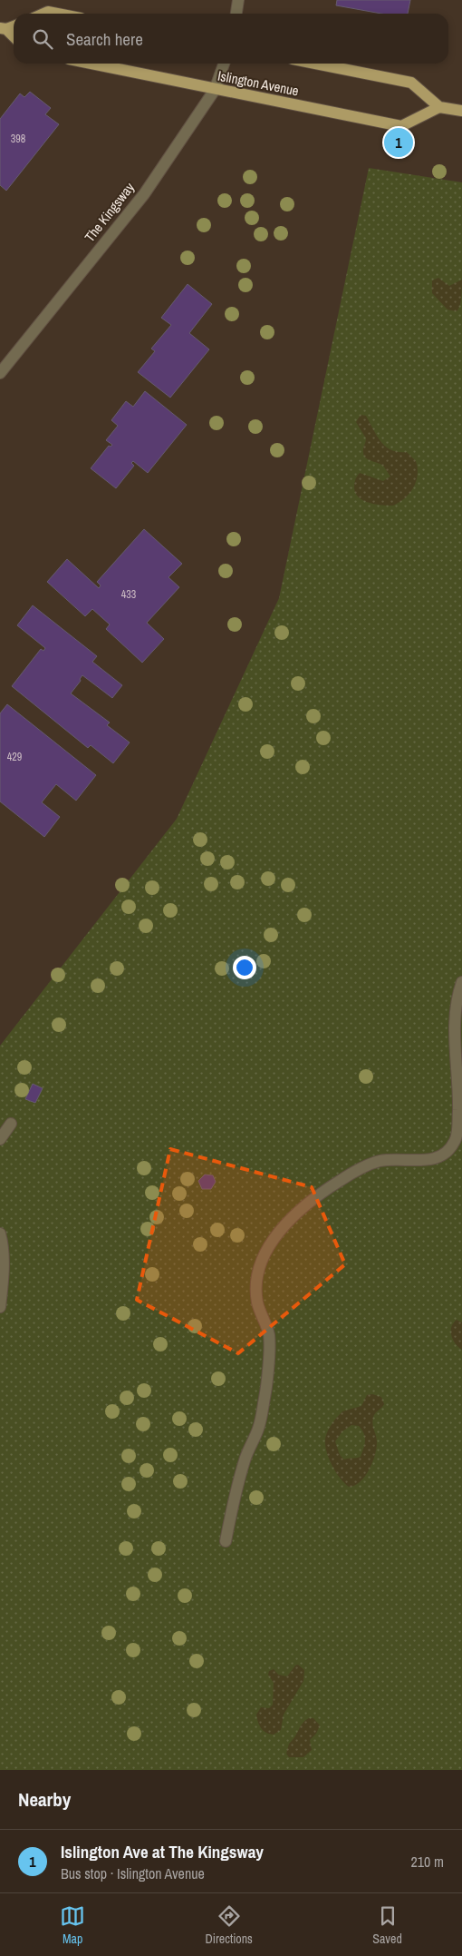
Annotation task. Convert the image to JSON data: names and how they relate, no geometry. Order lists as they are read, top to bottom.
{
  "streets": {
    "main road": ["Islington Avenue"],
    "street": ["The Kingsway"]
  },
  "crossings": [
    ["Islington Avenue", "The Kingsway"]
  ],
  "house_numbers": ["398", "433", "429"],
  "page": {
    "search": "Search here",
    "pins": "1",
    "heading": "Nearby",
    "list": [
      {
        "mark": "1",
        "name": "Islington Ave at The Kingsway",
        "note": "Bus stop · Islington Avenue",
        "value": "210 m"
      }
    ],
    "nav": ["Map", "Directions", "Saved"]
  }
}
